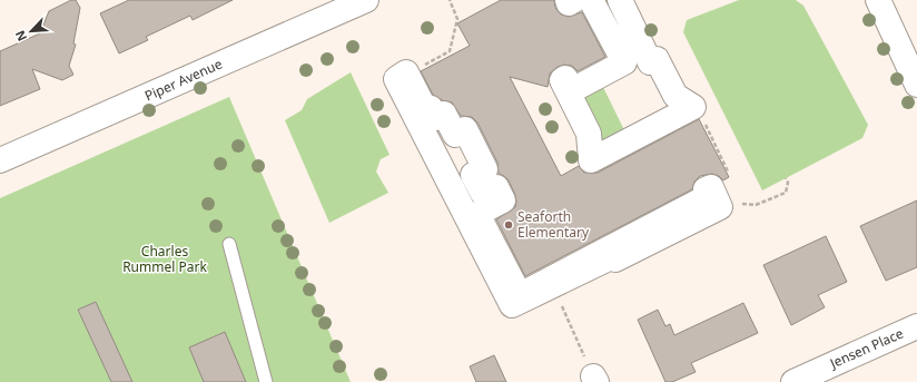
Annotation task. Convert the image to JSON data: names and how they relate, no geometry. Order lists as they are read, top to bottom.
{
  "streets": {
    "street": ["Piper Avenue", "Jensen Place"]
  },
  "parks": ["Charles Rummel Park"],
  "places": ["Seaforth Elementary"],
  "north": "bottom left"
}
